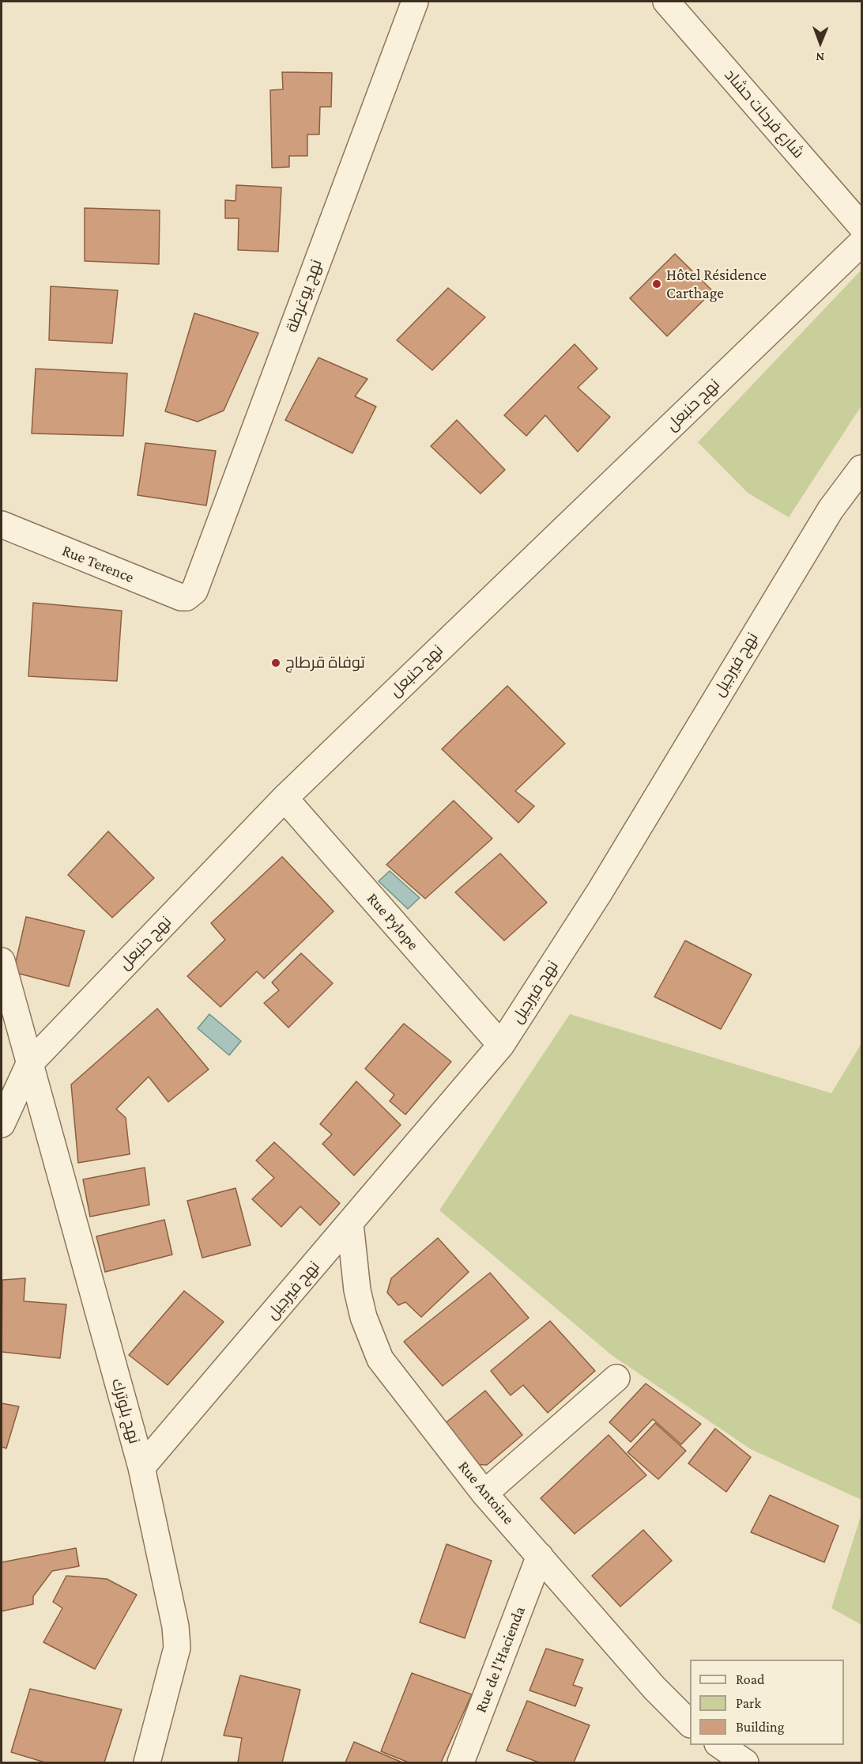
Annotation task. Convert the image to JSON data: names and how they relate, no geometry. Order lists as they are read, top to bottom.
{
  "streets": {
    "street": [
      "شارع فرحات حشاد",
      "نهج يوغرطة",
      "نهج حنبعل",
      "Rue Terence",
      "نهج فيرجيل",
      "Rue Pylope",
      "نهج بلوترك",
      "Rue Antoine",
      "Rue de l'Hacienda"
    ]
  },
  "crossings": [
    ["نهج يوغرطة", "Rue Terence"],
    ["نهج حنبعل", "Rue Pylope"],
    ["نهج حنبعل", "نهج بلوترك"],
    ["نهج فيرجيل", "Rue Pylope"],
    ["نهج فيرجيل", "نهج بلوترك"],
    ["نهج فيرجيل", "Rue Antoine"],
    ["Rue Antoine", "Rue de l'Hacienda"]
  ],
  "places": ["Hôtel Résidence Carthage", "توفاة قرطاج"],
  "legend": ["Road", "Park", "Building"],
  "north": "bottom"
}
